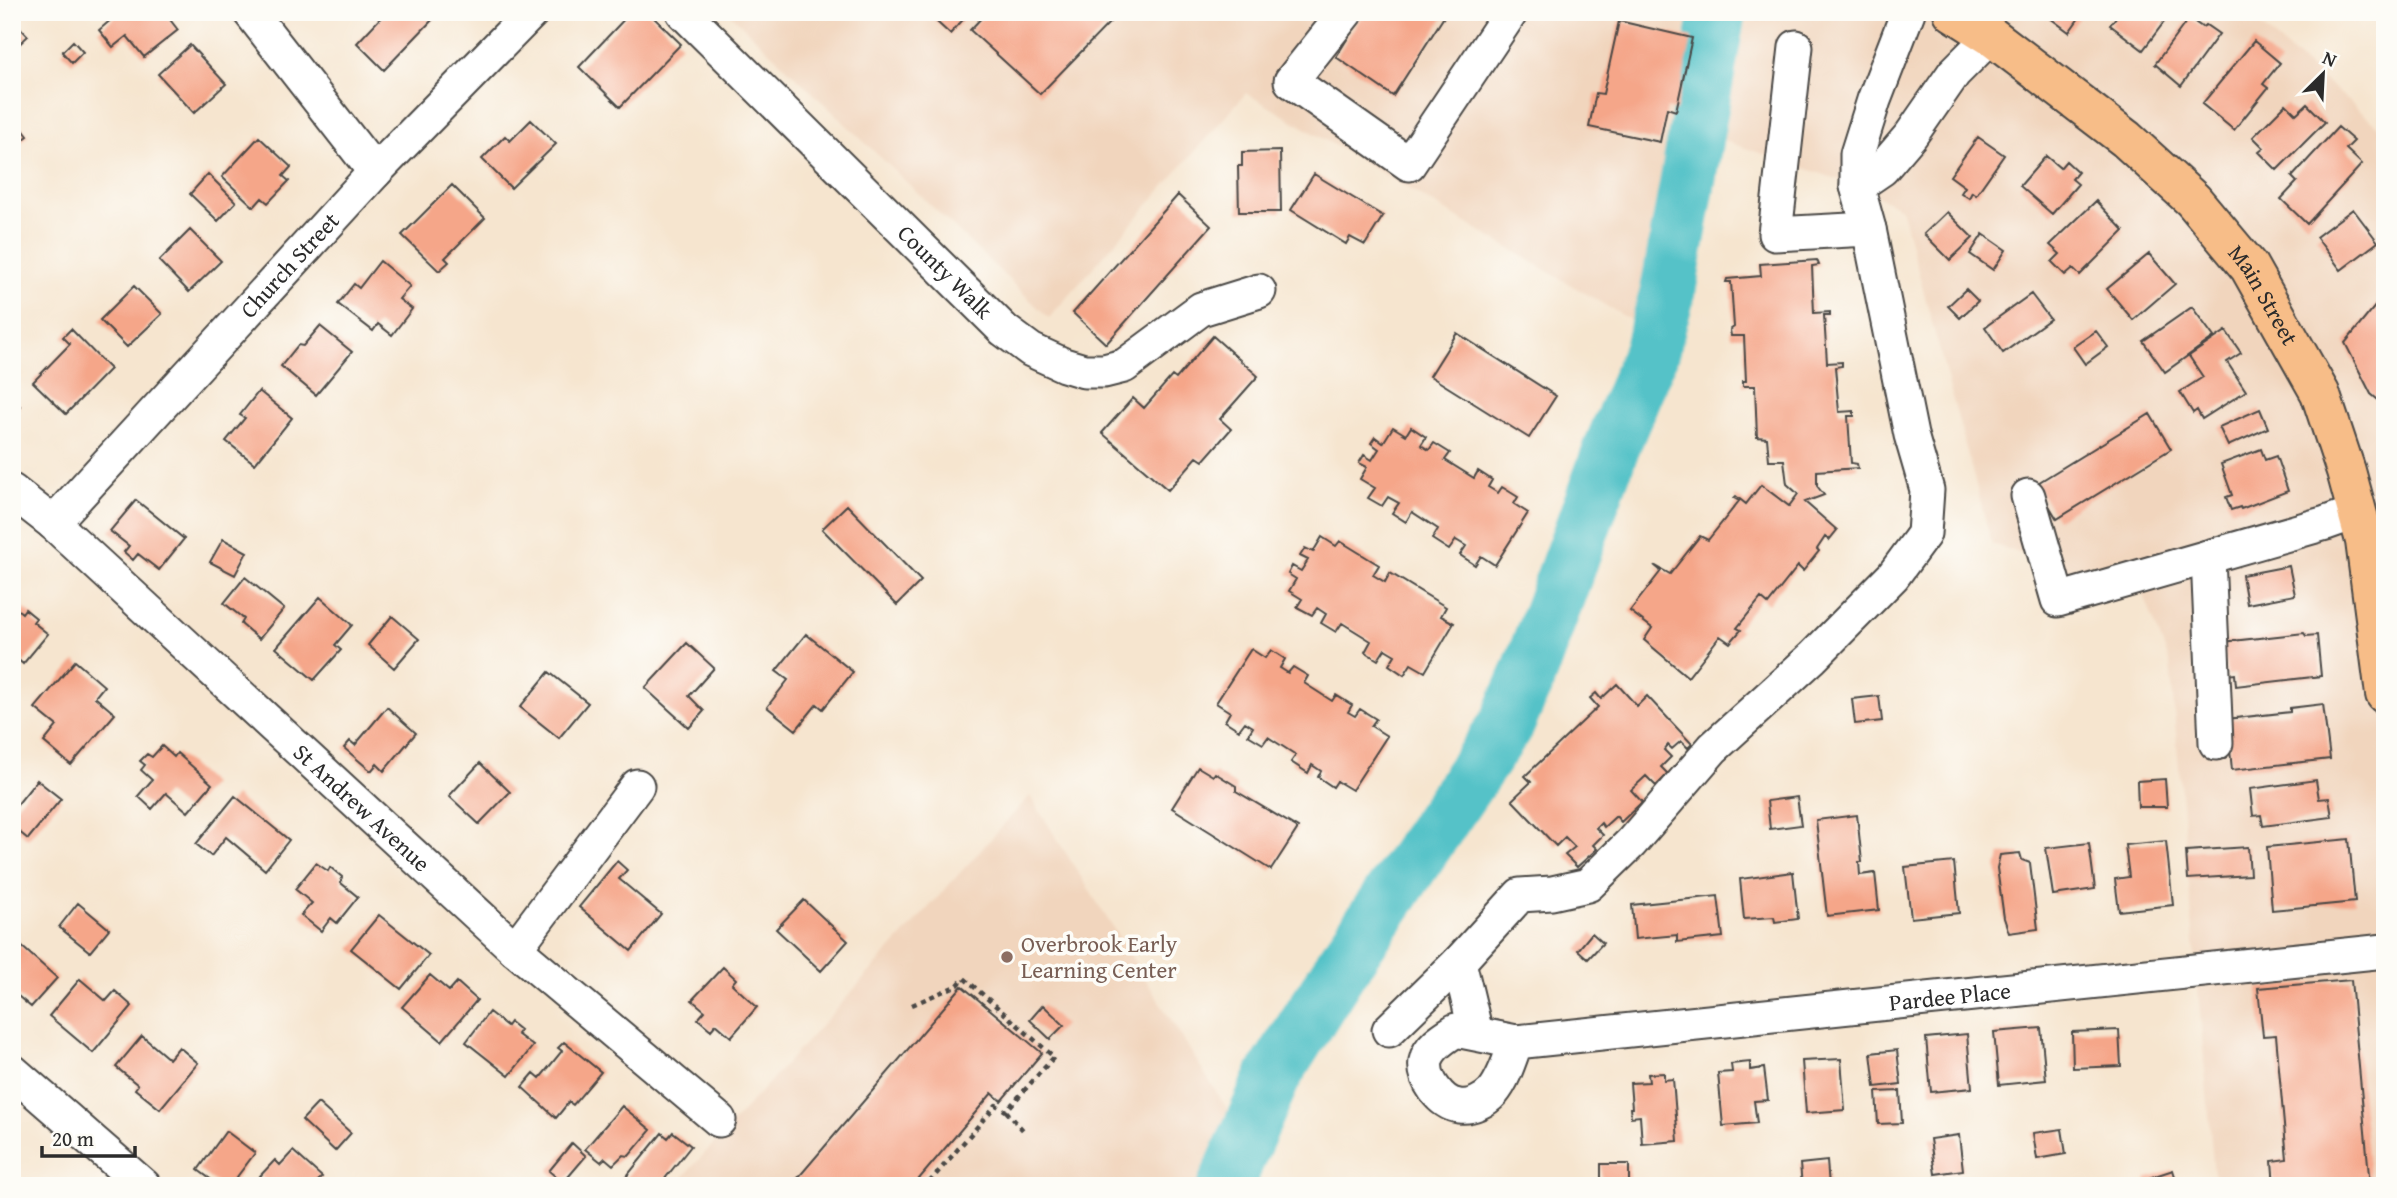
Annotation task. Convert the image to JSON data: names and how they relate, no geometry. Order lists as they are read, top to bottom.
{
  "streets": {
    "main road": ["Main Street"],
    "street": [
      "Church Street",
      "County Walk",
      "St Andrew Avenue",
      "Pardee Place"
    ]
  },
  "crossings": [
    ["Church Street", "St Andrew Avenue"]
  ],
  "places": ["Overbrook Early Learning Center"],
  "scale_bar": "20 m",
  "north": "top right"
}
